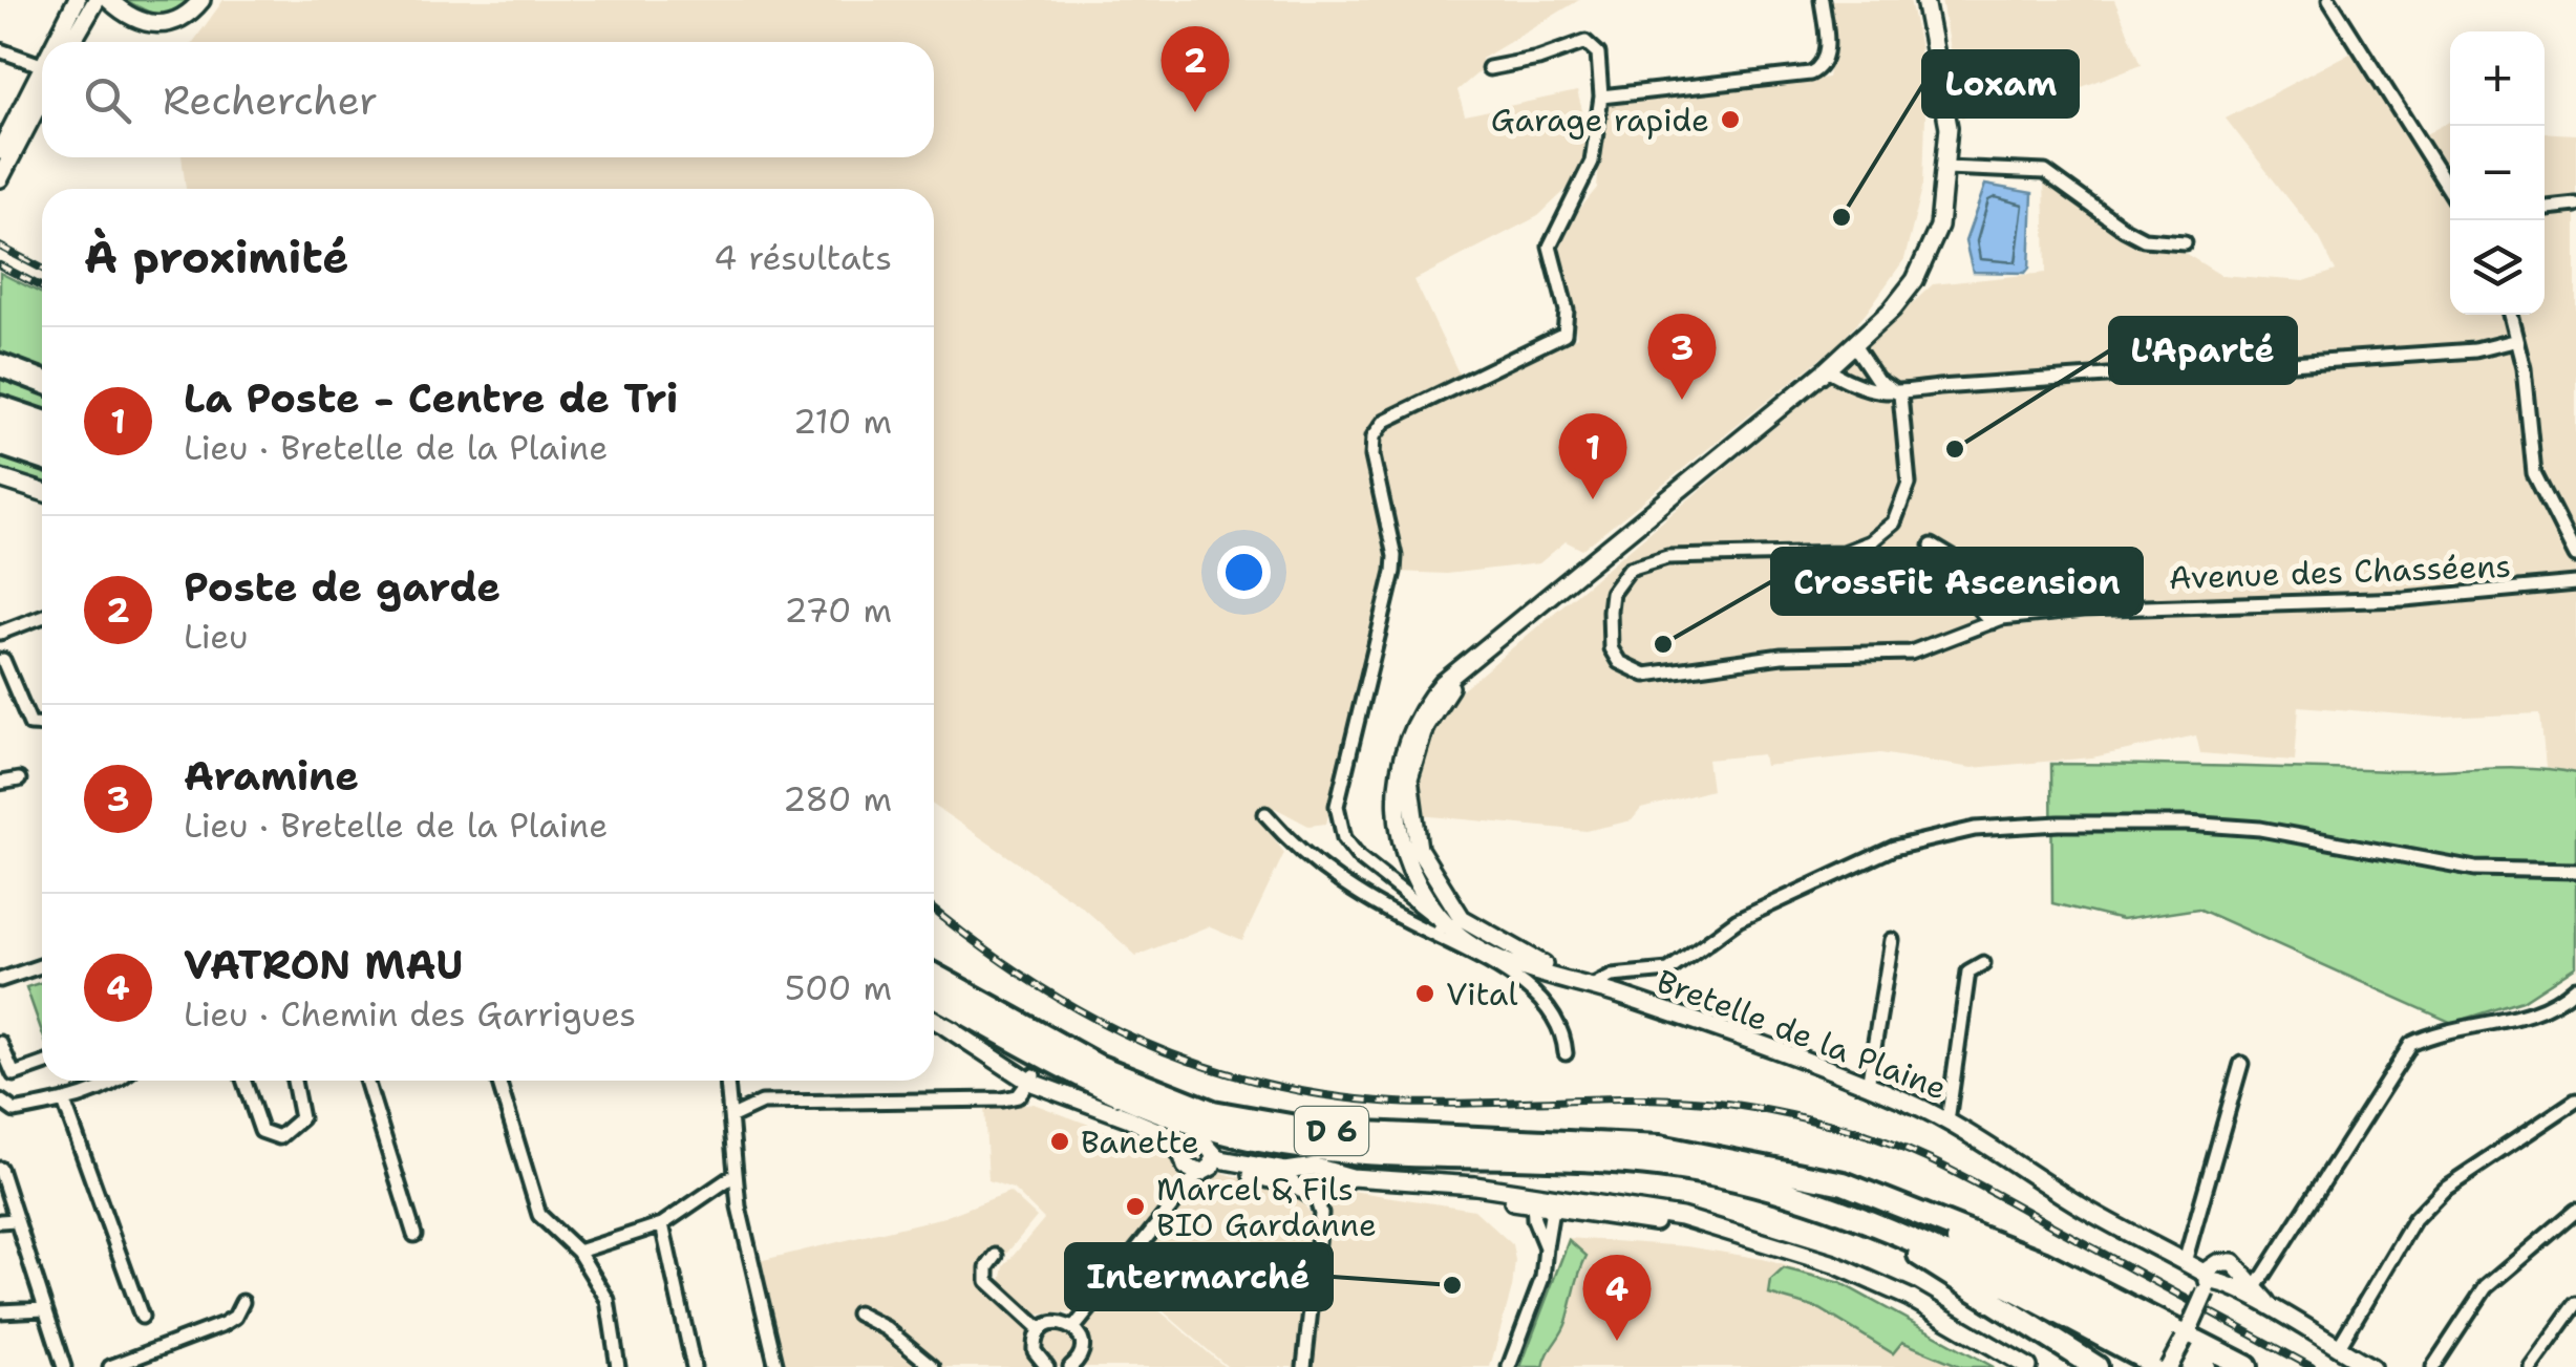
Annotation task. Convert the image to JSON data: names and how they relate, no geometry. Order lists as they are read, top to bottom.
{
  "streets": {
    "highway": ["D 6"],
    "main road": ["Bretelle de la Plaine"],
    "street": ["Avenue des Chasséens"]
  },
  "places": [
    "Garage rapide",
    "Loxam",
    "L'Aparté",
    "CrossFit Ascension",
    "Vital",
    "Banette",
    "Marcel & Fils BIO Gardanne",
    "Intermarché"
  ],
  "page": {
    "pins": [
      "2",
      "3",
      "1",
      "4"
    ],
    "map_buttons": ["+", "−"],
    "search": "Rechercher",
    "heading": ["À proximité", "4 résultats"],
    "list": [
      {
        "mark": "1",
        "name": "La Poste - Centre de Tri",
        "note": "Lieu · Bretelle de la Plaine",
        "value": "210 m"
      },
      {
        "mark": "2",
        "name": "Poste de garde",
        "note": "Lieu",
        "value": "270 m"
      },
      {
        "mark": "3",
        "name": "Aramine",
        "note": "Lieu · Bretelle de la Plaine",
        "value": "280 m"
      },
      {
        "mark": "4",
        "name": "VATRON MAU",
        "note": "Lieu · Chemin des Garrigues",
        "value": "500 m"
      }
    ]
  }
}
